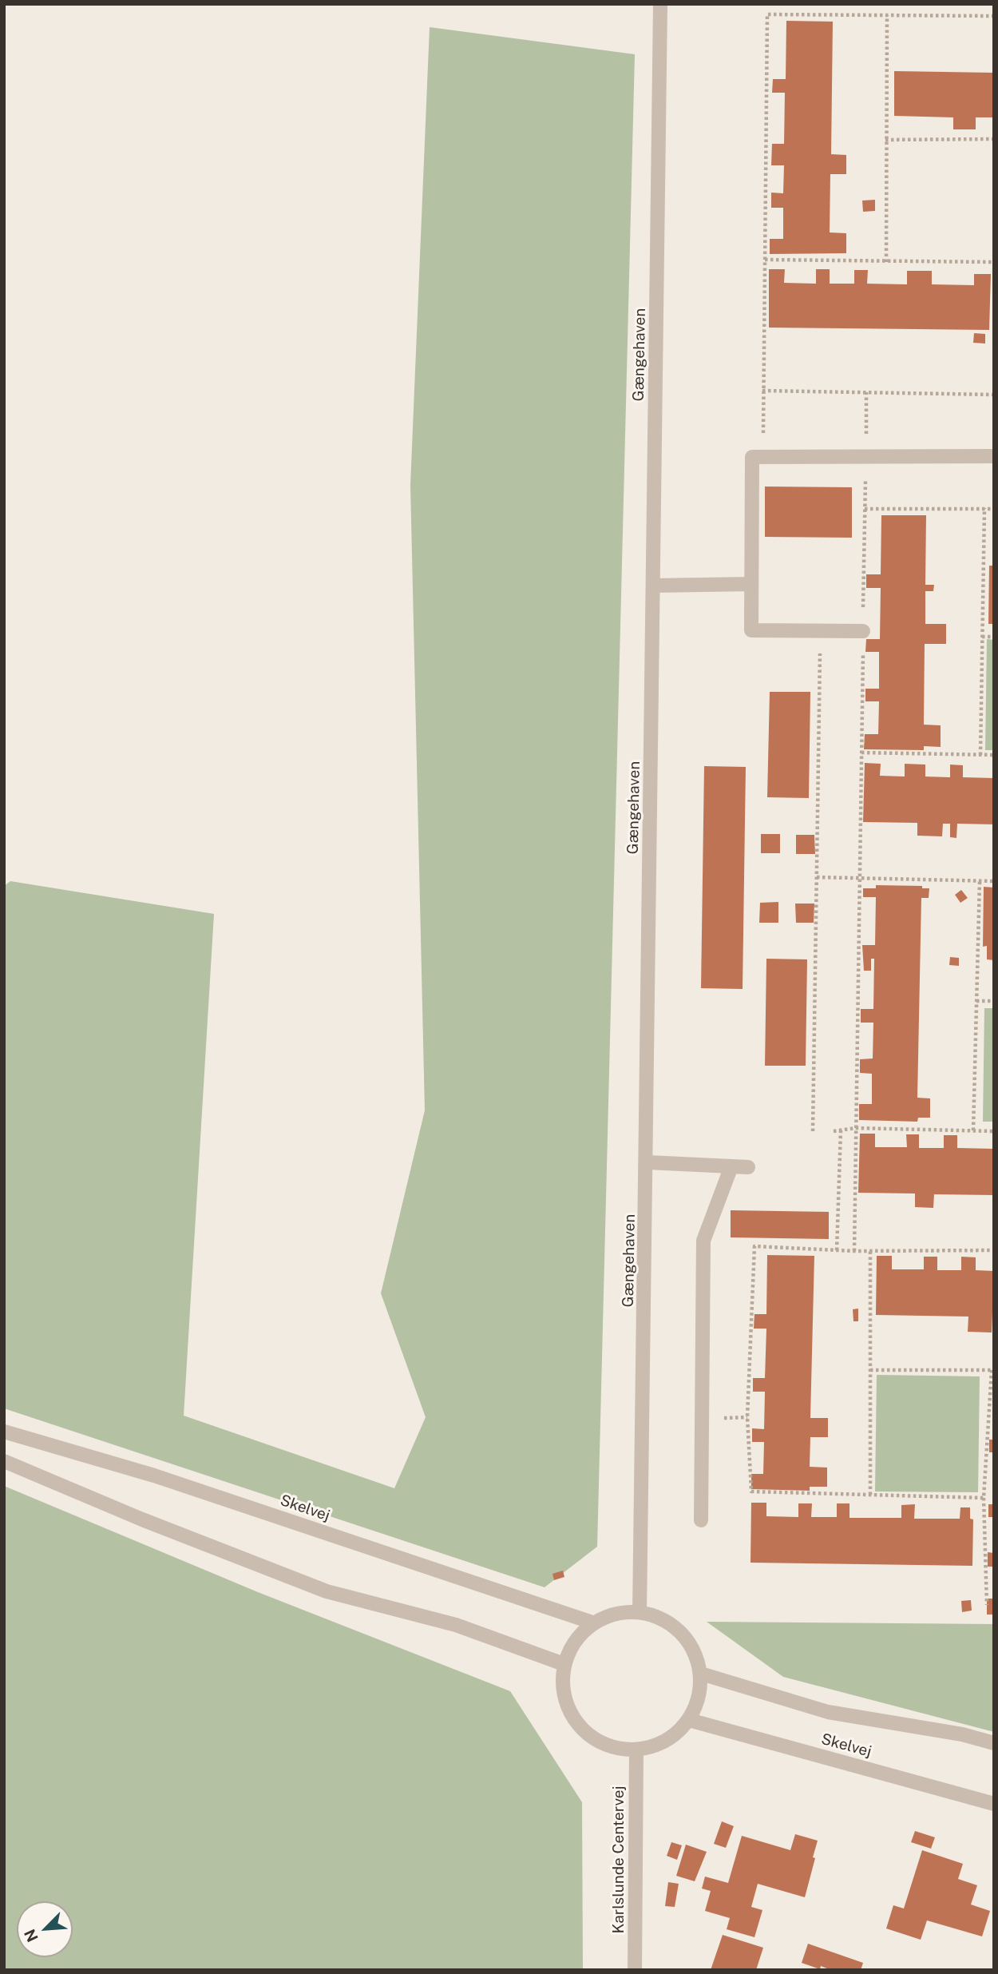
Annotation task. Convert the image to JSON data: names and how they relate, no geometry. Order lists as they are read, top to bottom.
{
  "streets": {
    "street": ["Gængehaven", "Skelvej", "Karlslunde Centervej"]
  },
  "crossings": [
    ["Gængehaven", "Skelvej"],
    ["Gængehaven", "Karlslunde Centervej"],
    ["Skelvej", "Karlslunde Centervej"]
  ],
  "north": "bottom left"
}
